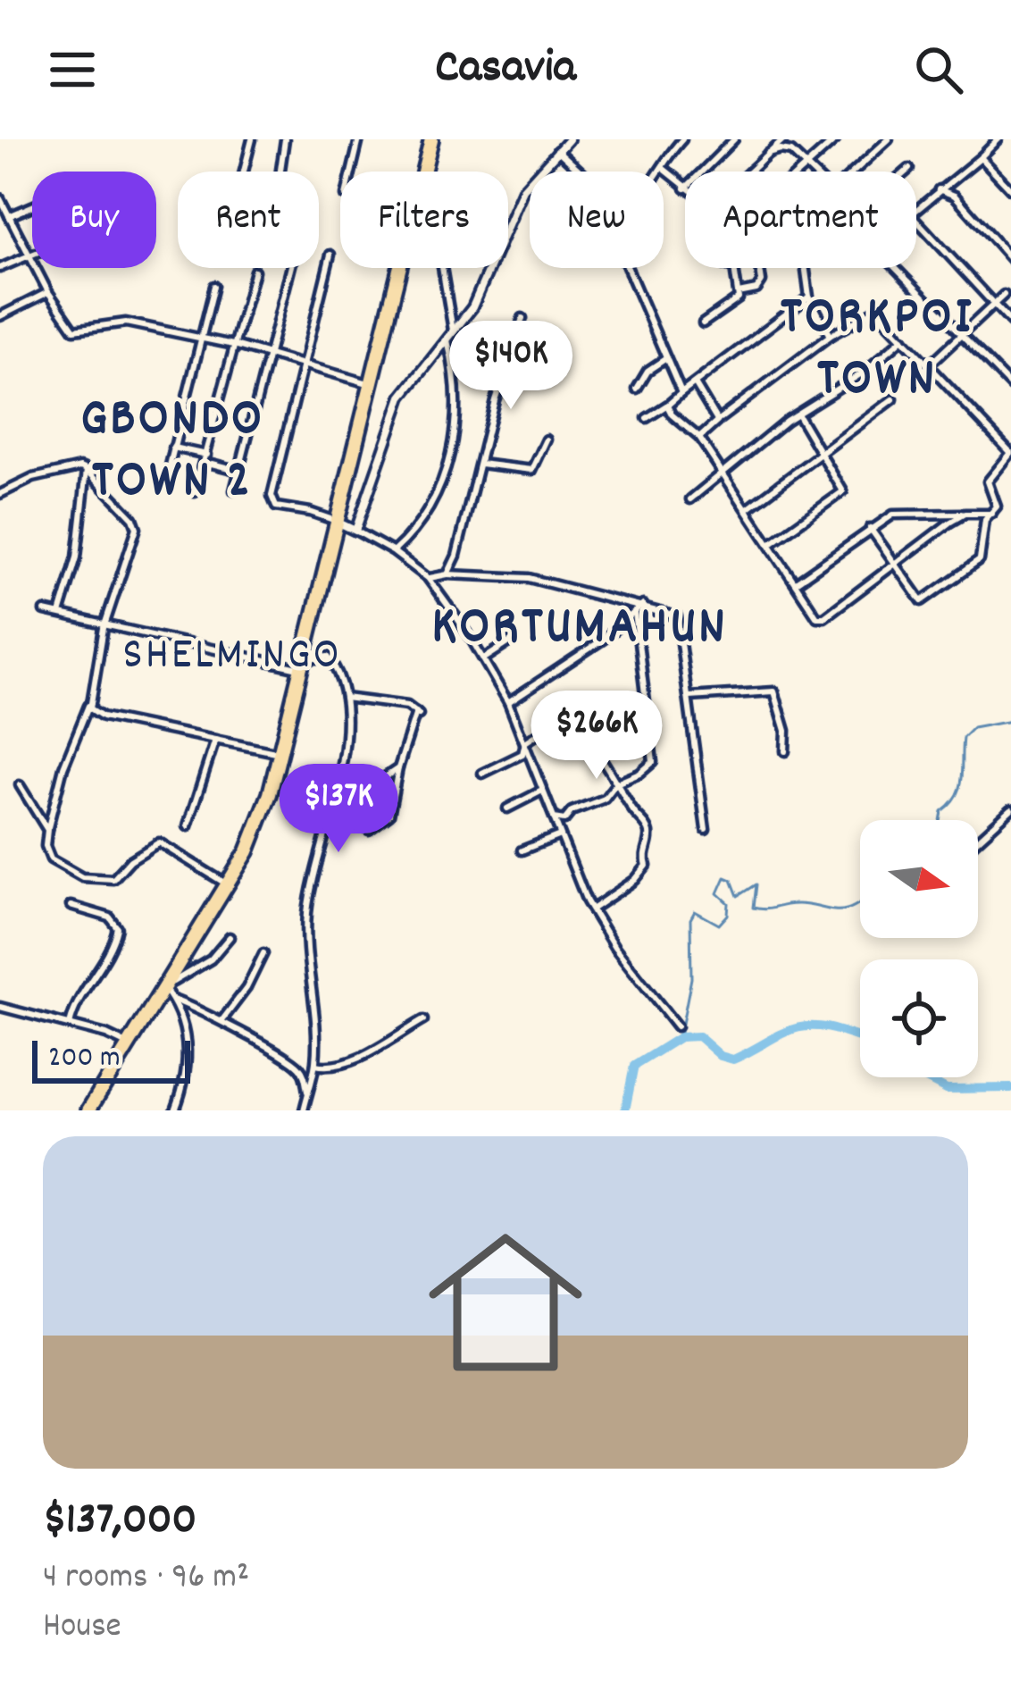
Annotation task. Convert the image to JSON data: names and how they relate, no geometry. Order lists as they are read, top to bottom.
{
  "districts": [
    "TORKPOI TOWN",
    "GBONDO TOWN 2",
    "KORTUMAHUN",
    "SHELMINGO"
  ],
  "scale_bar": "200 m",
  "north": "right",
  "page": {
    "header": "Casavia",
    "chip": [
      "Buy",
      "Rent",
      "Filters",
      "New",
      "Apartment"
    ],
    "price": ["$140K", "$266K", "$137K"],
    "scale": "200 m",
    "list": [
      {
        "name": "$137,000",
        "note": "4 rooms · 96 m² · House"
      }
    ]
  }
}
